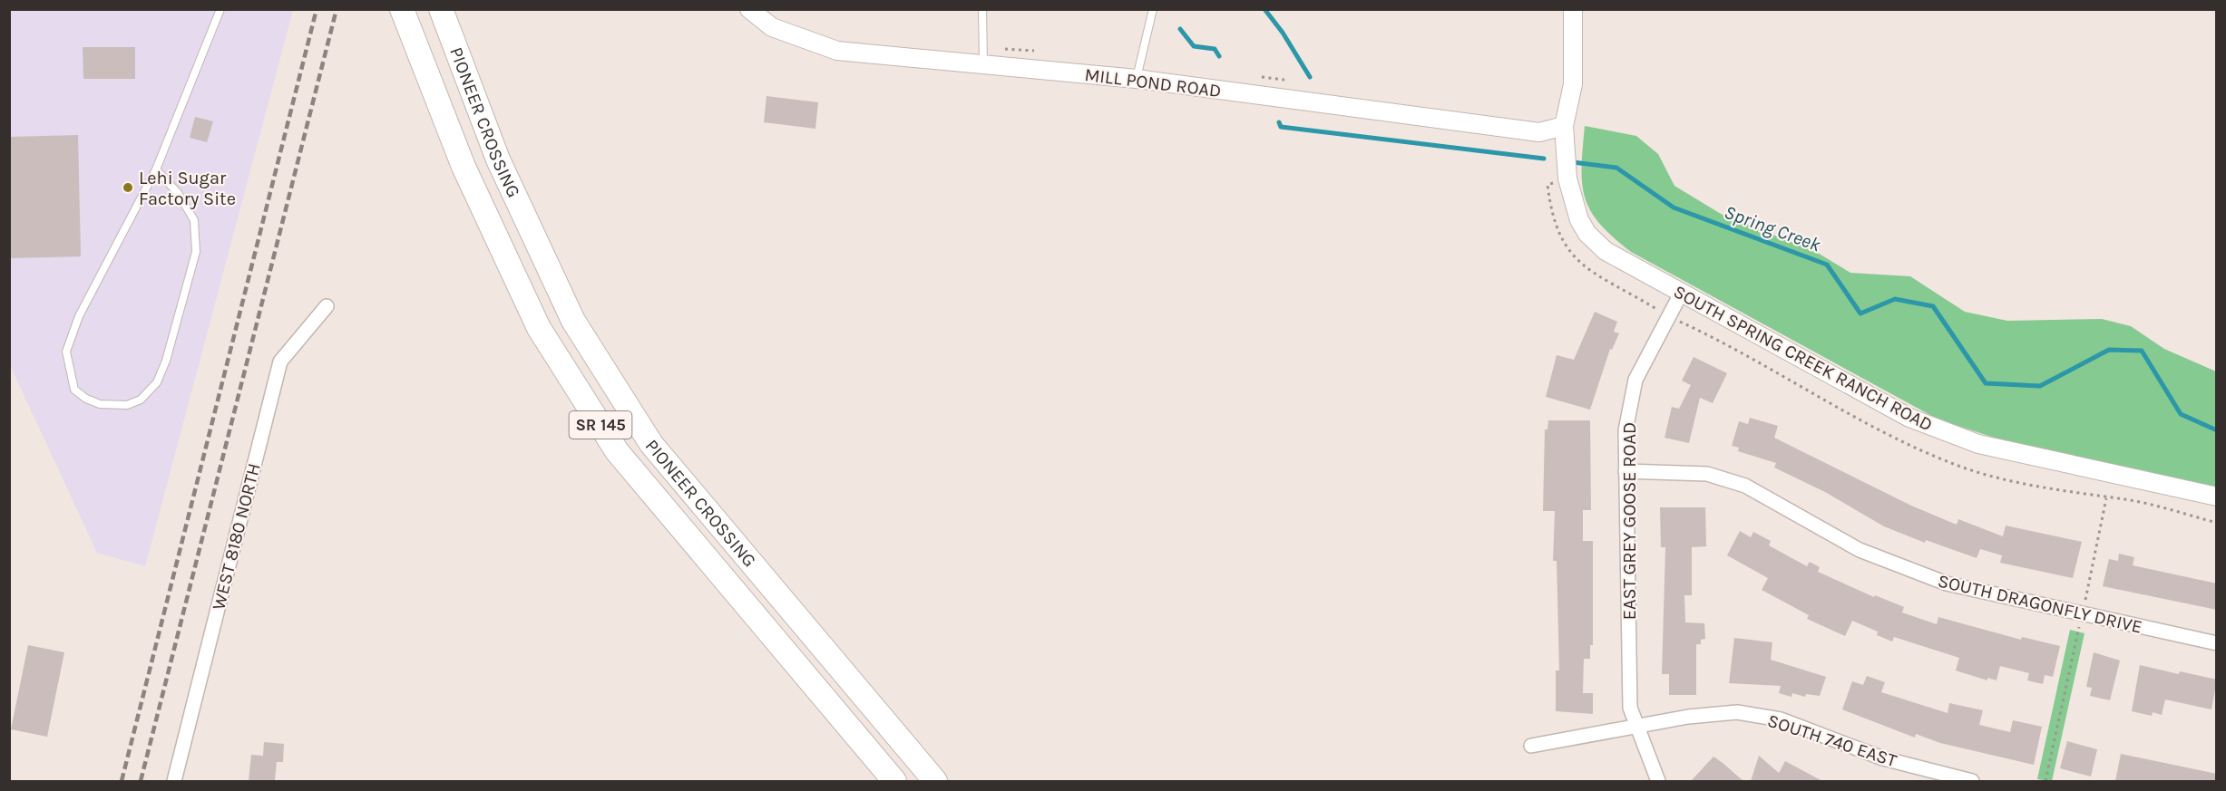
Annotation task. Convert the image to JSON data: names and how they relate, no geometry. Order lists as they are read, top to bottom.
{
  "streets": {
    "highway": ["PIONEER CROSSING", "SR 145"],
    "street": [
      "MILL POND ROAD",
      "SOUTH SPRING CREEK RANCH ROAD",
      "EAST GREY GOOSE ROAD",
      "WEST 8180 NORTH",
      "SOUTH DRAGONFLY DRIVE",
      "SOUTH 740 EAST"
    ]
  },
  "crossings": [
    ["MILL POND ROAD", "SOUTH SPRING CREEK RANCH ROAD"],
    ["SOUTH SPRING CREEK RANCH ROAD", "EAST GREY GOOSE ROAD"],
    ["EAST GREY GOOSE ROAD", "SOUTH DRAGONFLY DRIVE"],
    ["EAST GREY GOOSE ROAD", "SOUTH 740 EAST"]
  ],
  "water": ["Spring Creek"],
  "places": ["Lehi Sugar Factory Site"]
}
